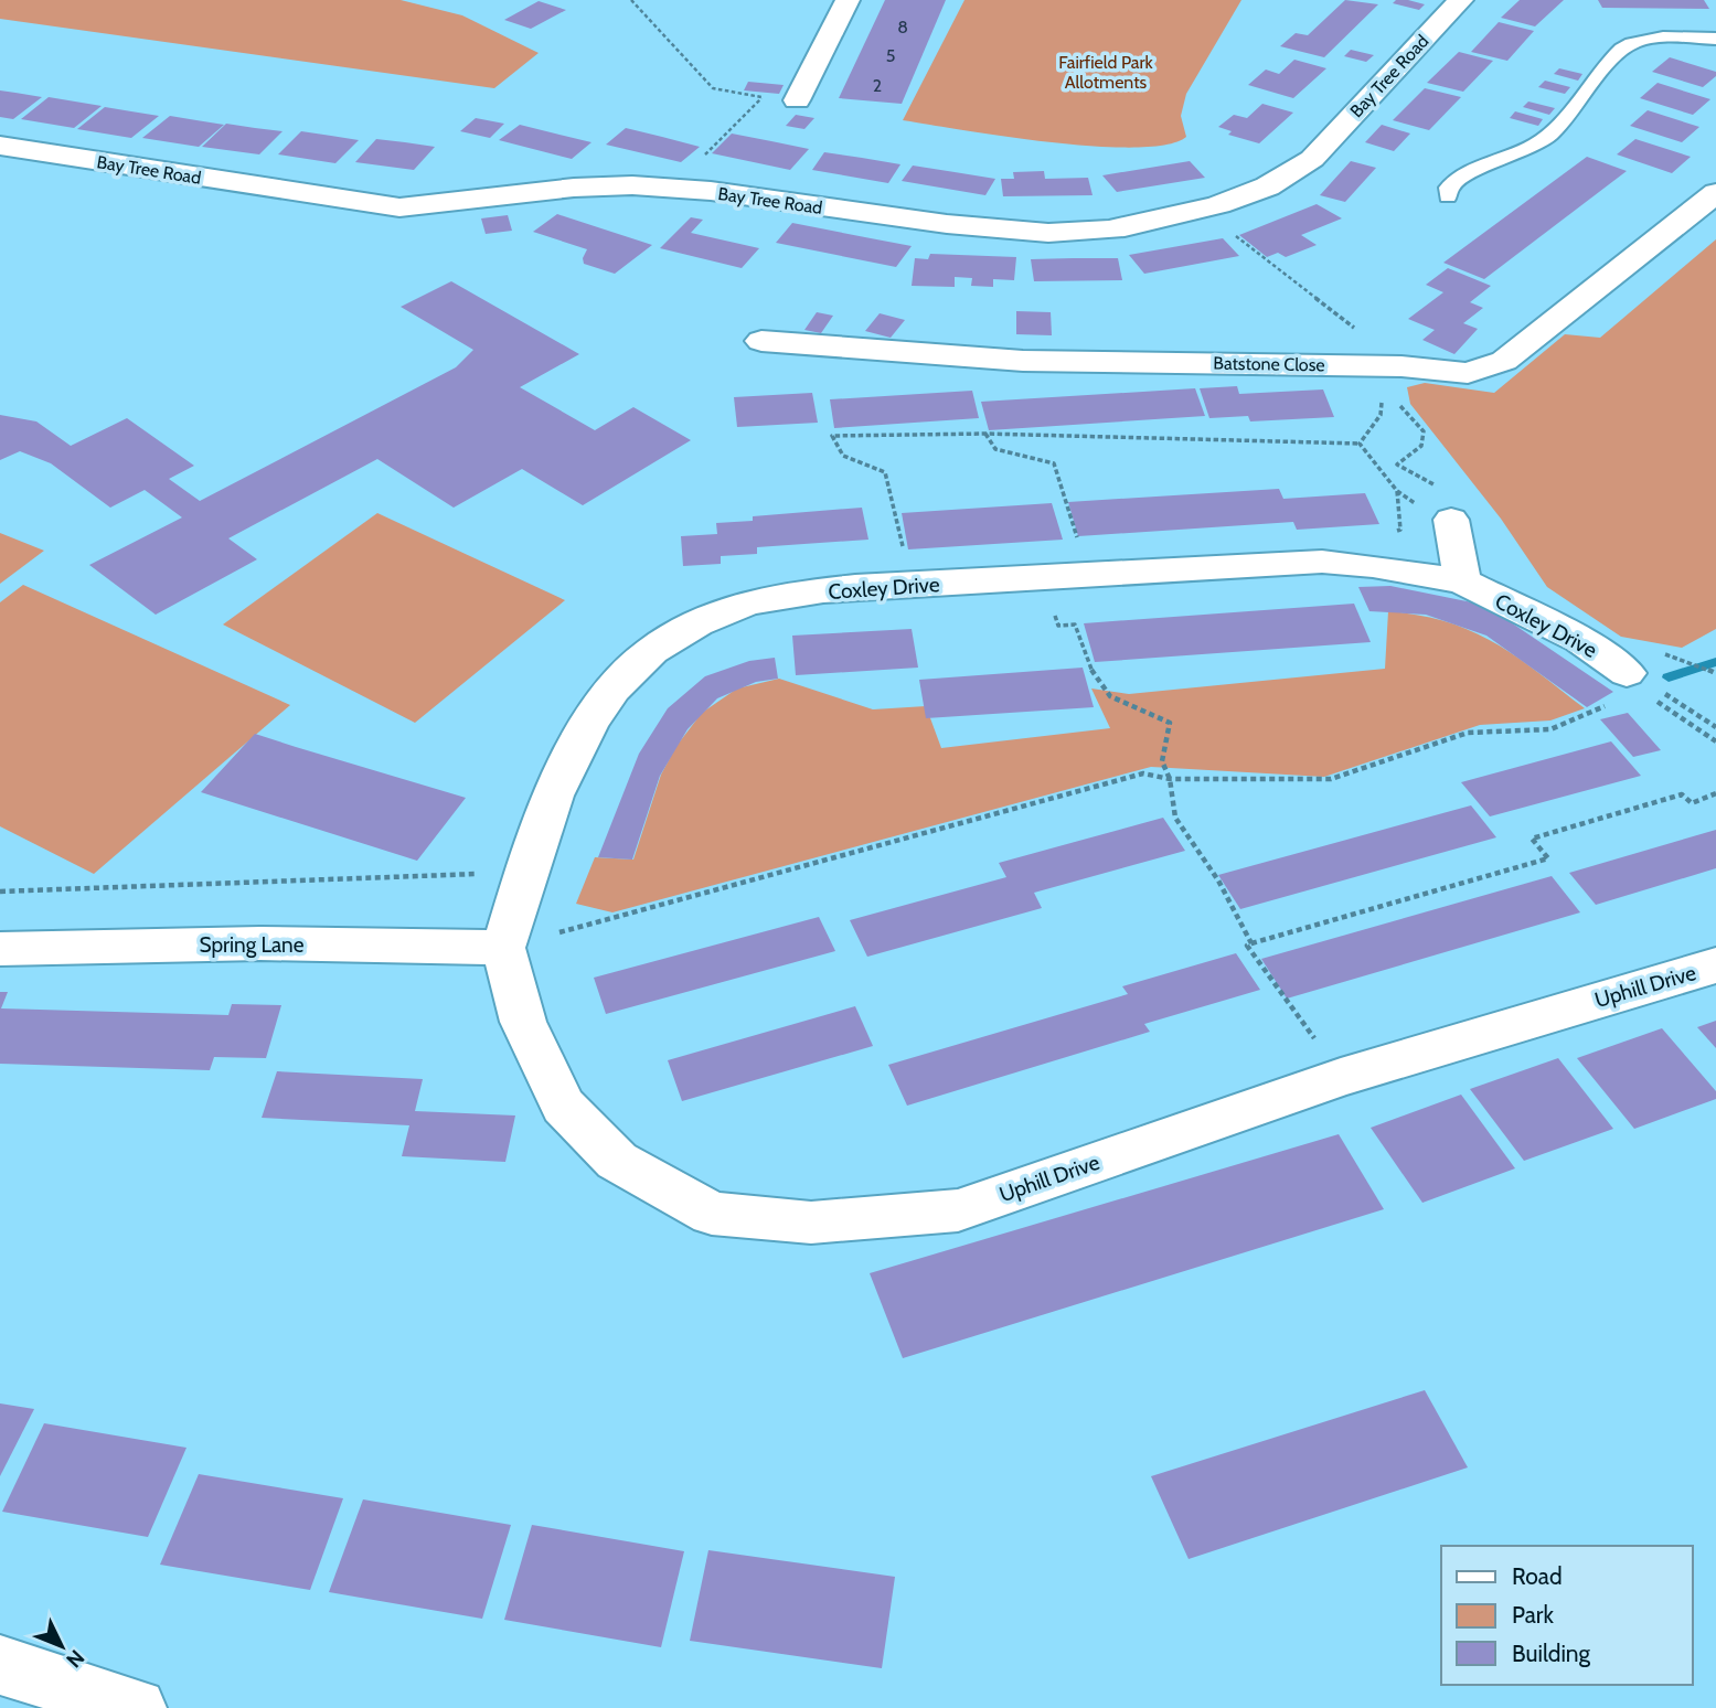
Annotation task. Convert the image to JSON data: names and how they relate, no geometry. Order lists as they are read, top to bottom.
{
  "streets": {
    "street": [
      "Bay Tree Road",
      "Batstone Close",
      "Coxley Drive",
      "Spring Lane",
      "Uphill Drive"
    ]
  },
  "crossings": [
    ["Coxley Drive", "Spring Lane"],
    ["Coxley Drive", "Uphill Drive"],
    ["Spring Lane", "Uphill Drive"]
  ],
  "parks": ["Fairfield Park Allotments"],
  "house_numbers": ["8", "5", "2"],
  "legend": ["Road", "Park", "Building"],
  "north": "bottom right"
}
